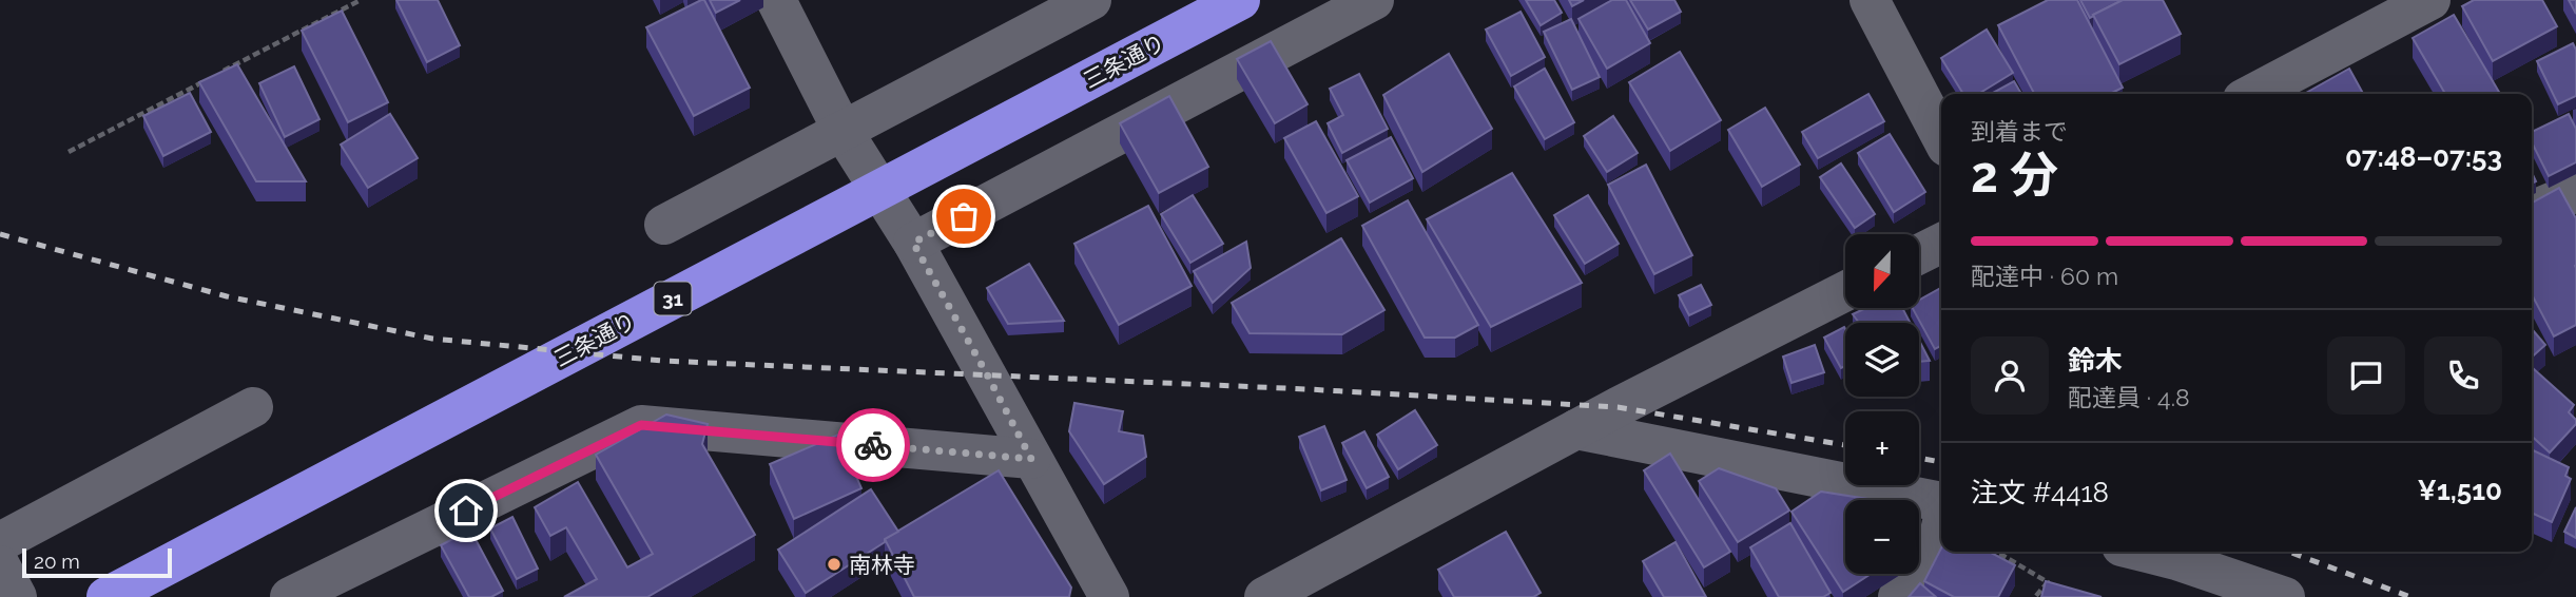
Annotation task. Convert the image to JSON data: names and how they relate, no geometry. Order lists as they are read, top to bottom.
{
  "streets": {
    "highway": ["三条通り", "31"]
  },
  "places": ["南林寺"],
  "scale_bar": "20 m",
  "north": "bottom",
  "page": {
    "heading": ["2 分", "到着まで", "07:48–07:53"],
    "panel": [
      "鈴木",
      "配達員 · 4.8",
      "注文 #4418",
      "¥1,510"
    ],
    "bar": "配達中 · 60 m",
    "map_buttons": ["+", "−"],
    "scale": "20 m"
  }
}
